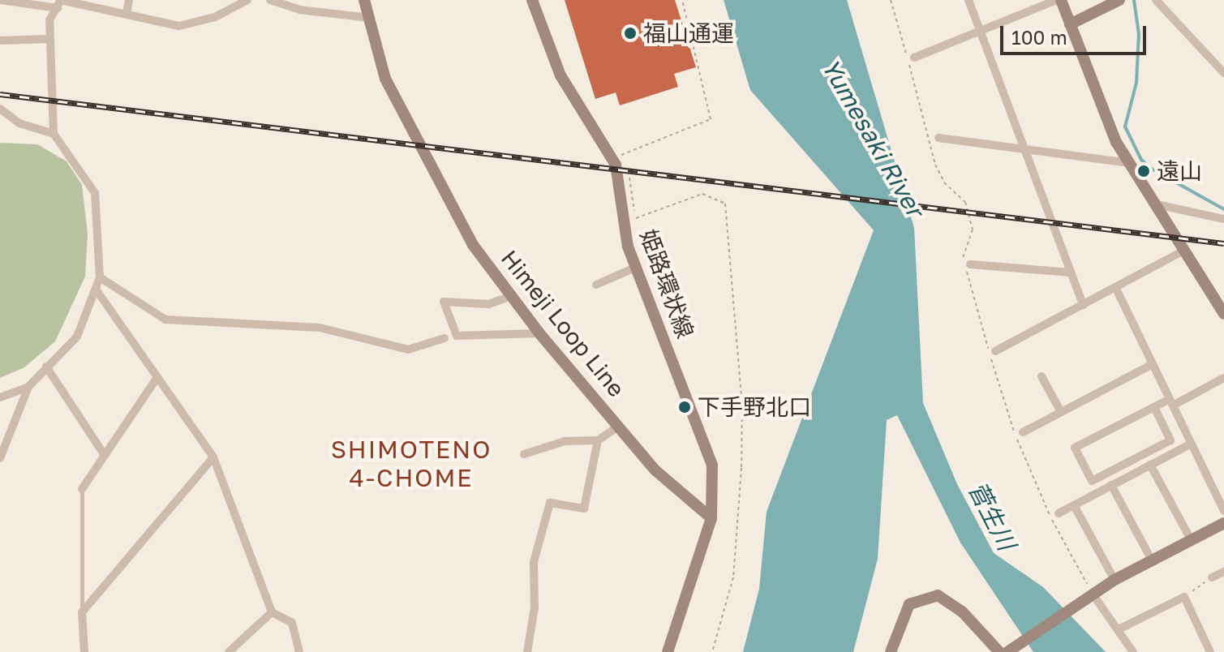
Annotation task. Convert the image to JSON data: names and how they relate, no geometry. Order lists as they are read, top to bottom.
{
  "streets": {
    "main road": ["姫路環状線", "Himeji Loop Line"]
  },
  "crossings": [
    ["姫路環状線", "Himeji Loop Line"]
  ],
  "districts": ["SHIMOTENO 4-CHOME"],
  "water": ["Yumesaki River", "菅生川"],
  "places": ["福山通運", "遠山", "下手野北口"],
  "scale_bar": "100 m"
}
